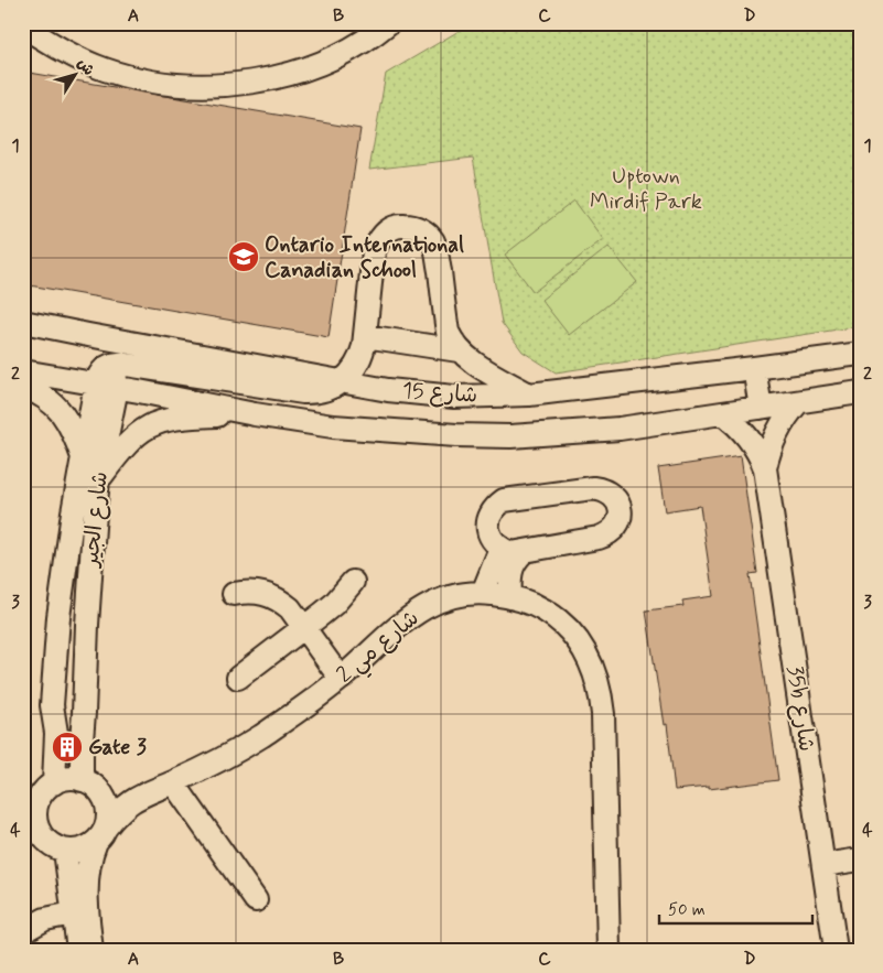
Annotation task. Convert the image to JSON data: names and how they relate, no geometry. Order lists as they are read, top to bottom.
{
  "streets": {
    "street": [
      "شارع 15",
      "شارع الجير",
      "شارع مي 2",
      "35b شارع"
    ]
  },
  "crossings": [
    ["شارع 15", "شارع الجير"],
    ["شارع 15", "35b شارع"],
    ["شارع الجير", "شارع مي 2"]
  ],
  "parks": ["Uptown Mirdif Park"],
  "places": {
    "school or university": ["Ontario International Canadian School"],
    "building": ["Gate 3"]
  },
  "scale_bar": "50 m",
  "north": "top right",
  "grid": {
    "columns": [
      "A",
      "B",
      "C",
      "D"
    ],
    "rows": [
      "1",
      "2",
      "3",
      "4"
    ]
  }
}
